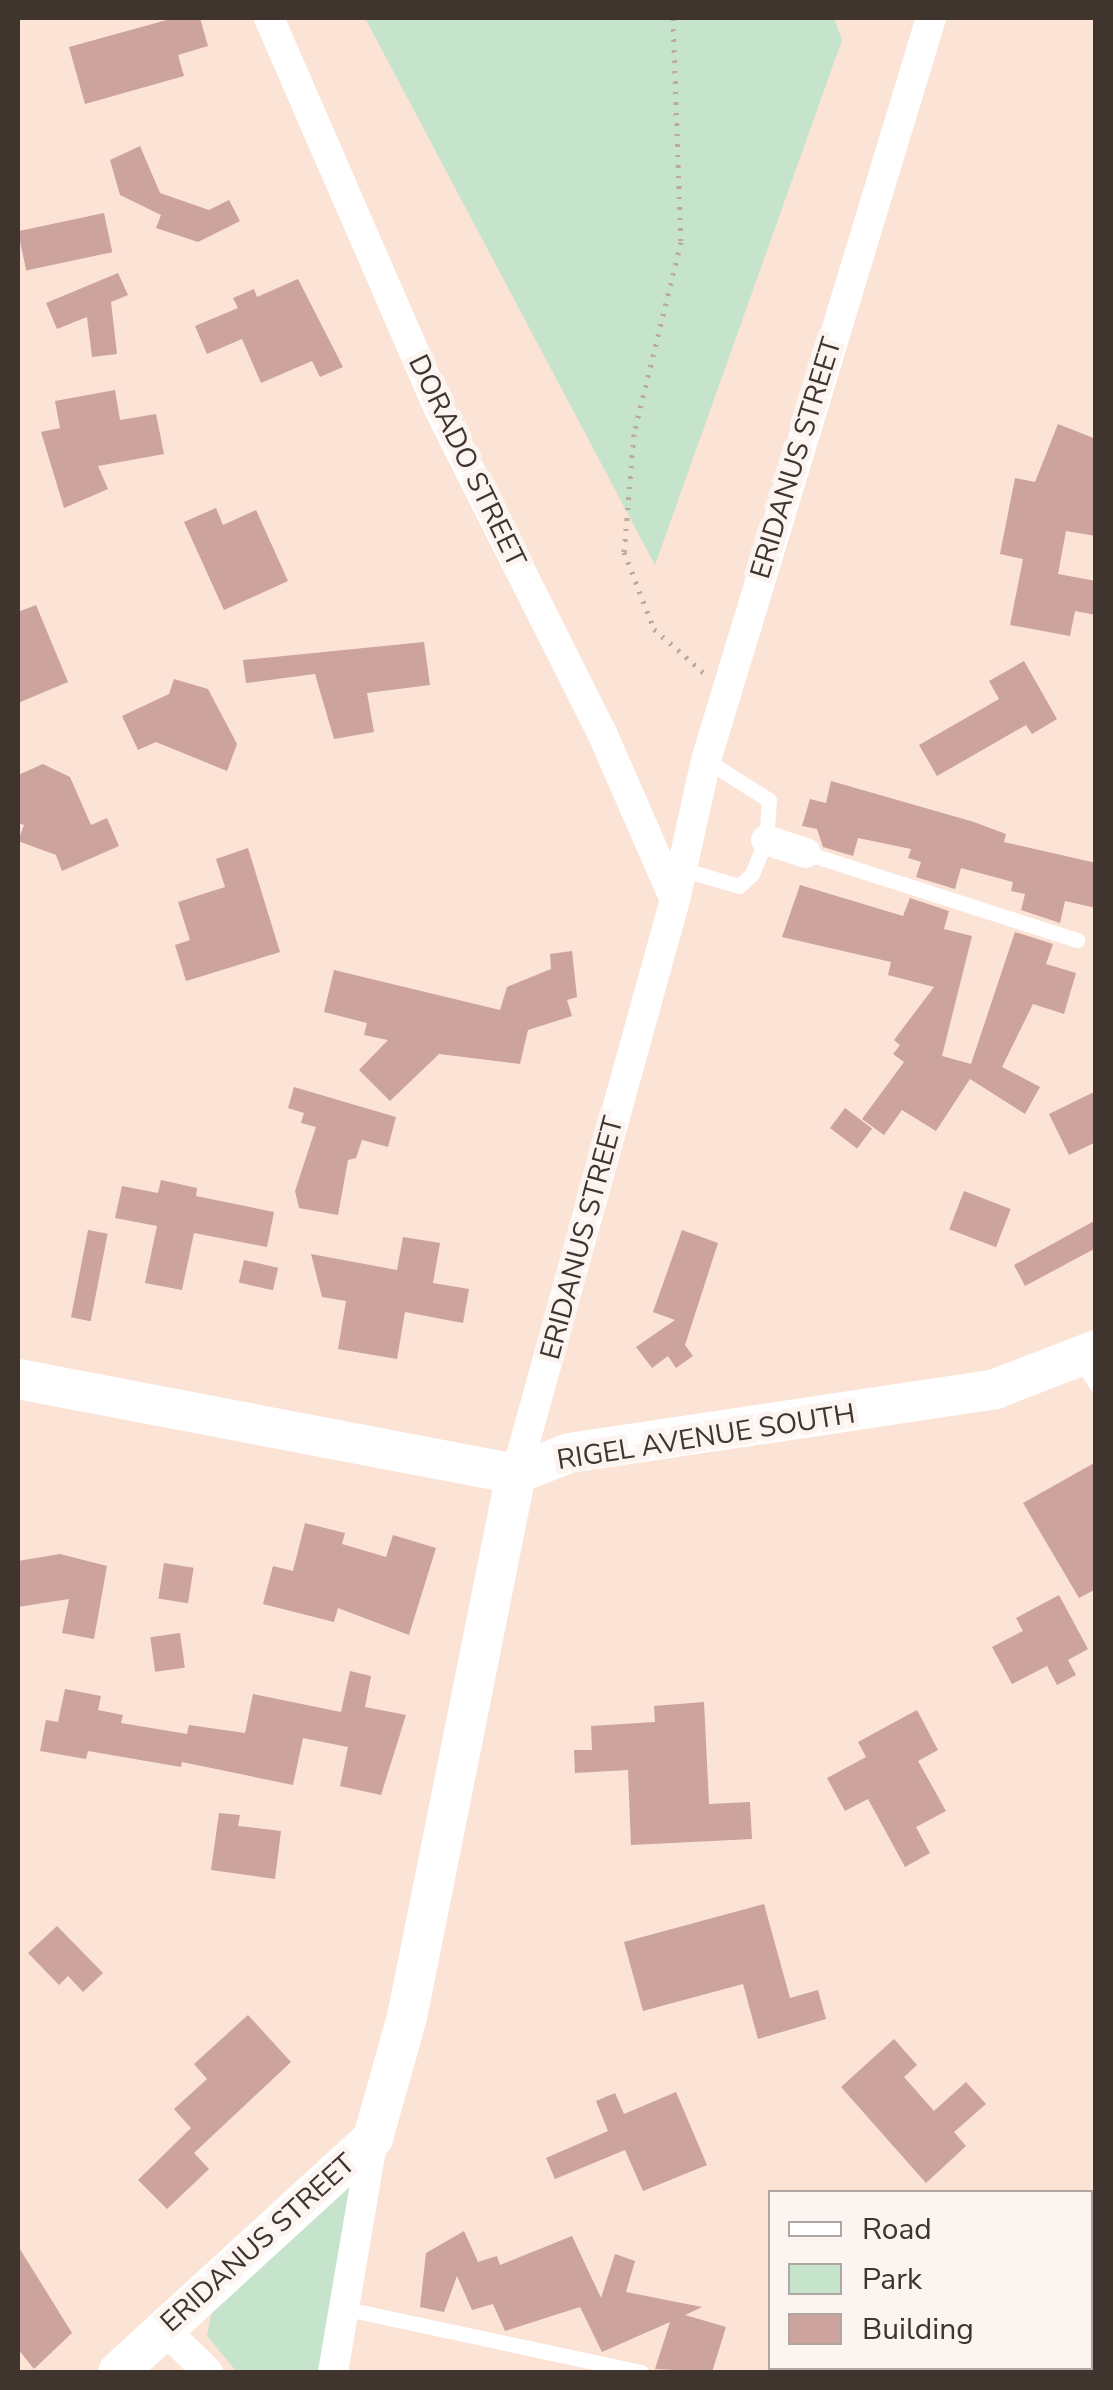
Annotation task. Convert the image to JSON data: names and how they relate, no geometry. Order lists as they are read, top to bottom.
{
  "streets": {
    "main road": ["ERIDANUS STREET", "RIGEL AVENUE SOUTH"],
    "street": ["DORADO STREET"]
  },
  "crossings": [
    ["ERIDANUS STREET", "DORADO STREET"],
    ["ERIDANUS STREET", "RIGEL AVENUE SOUTH"]
  ],
  "legend": ["Road", "Park", "Building"]
}
